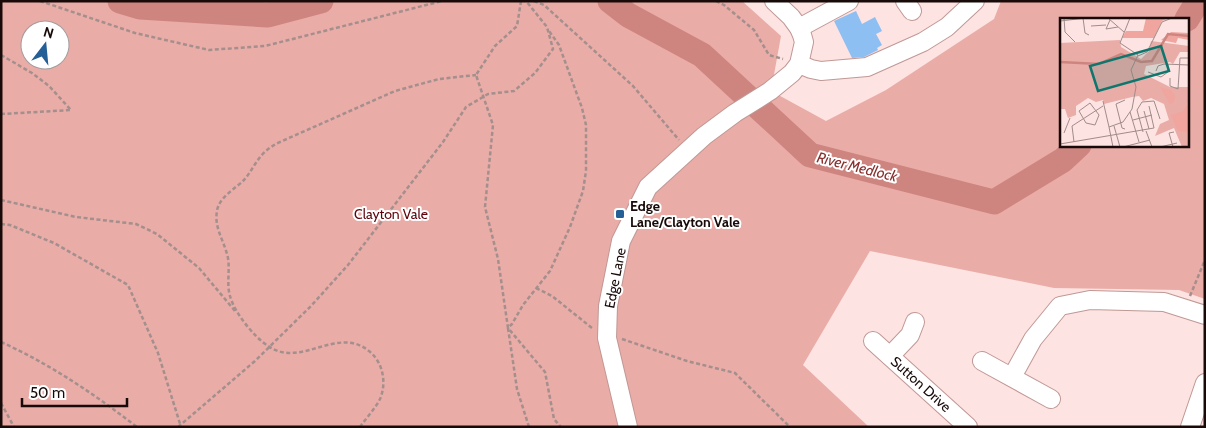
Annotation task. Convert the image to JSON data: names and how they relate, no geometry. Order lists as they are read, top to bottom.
{
  "streets": {
    "street": ["Edge Lane", "Sutton Drive"]
  },
  "water": ["River Medlock"],
  "parks": ["Clayton Vale"],
  "places": {
    "transit": ["Edge Lane/Clayton Vale"]
  },
  "scale_bar": "50 m",
  "north": "top"
}
